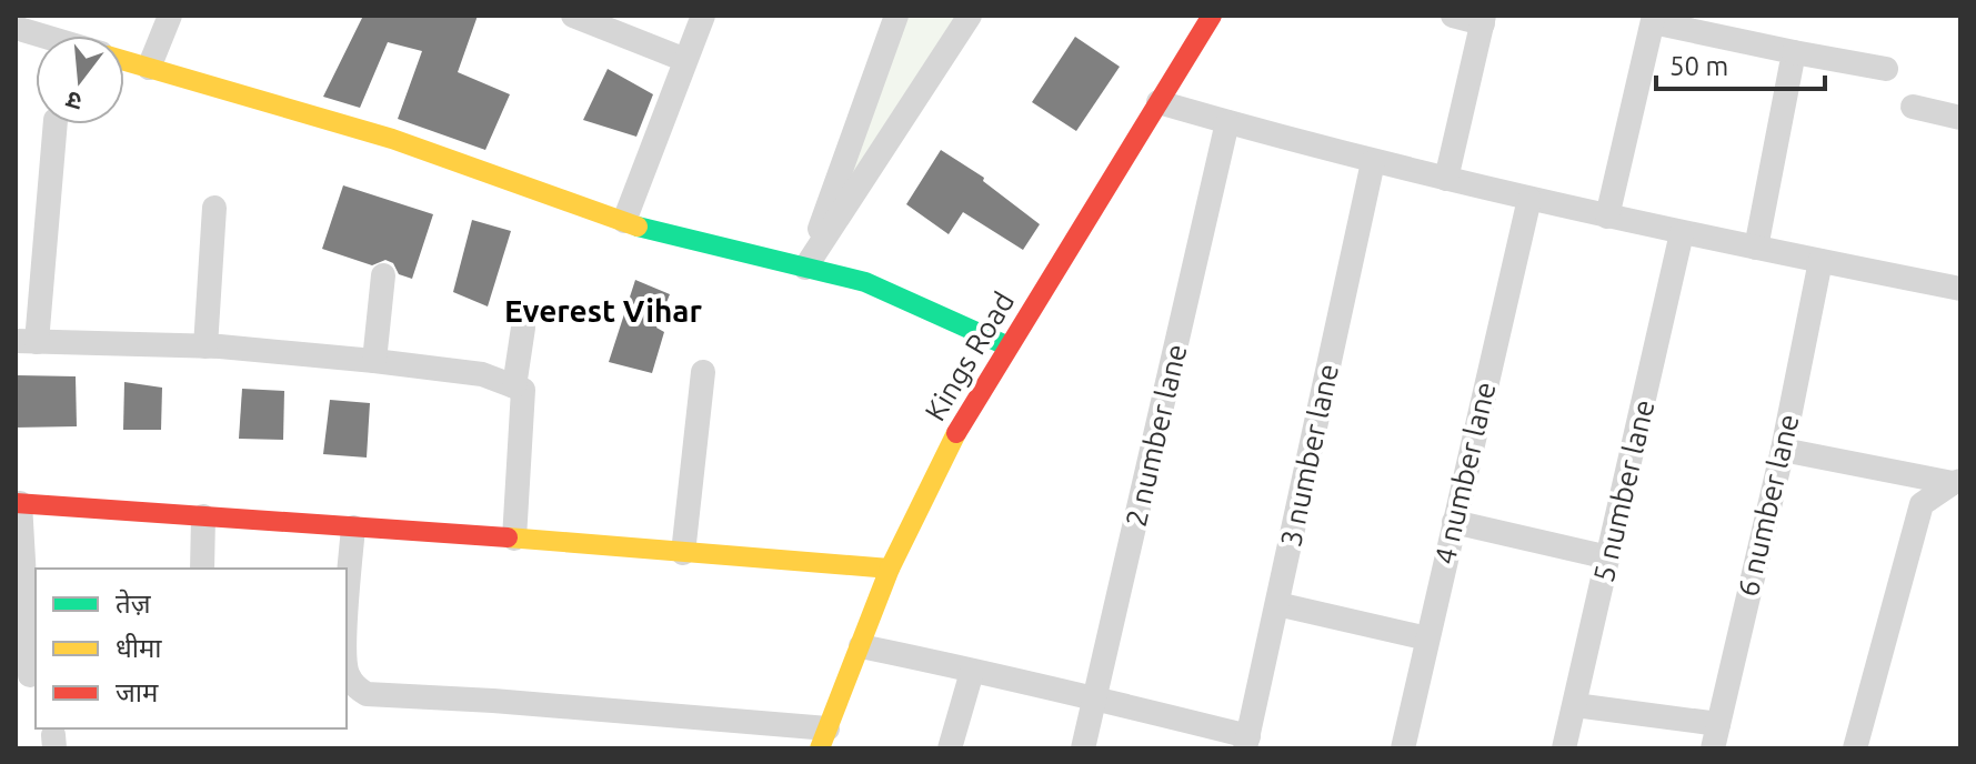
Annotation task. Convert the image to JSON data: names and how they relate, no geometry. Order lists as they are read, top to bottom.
{
  "streets": {
    "street": [
      "Kings Road",
      "2 number lane",
      "3 number lane",
      "4 number lane",
      "5 number lane",
      "6 number lane"
    ]
  },
  "districts": ["Everest Vihar"],
  "legend": ["तेज़", "धीमा", "जाम"],
  "scale_bar": "50 m",
  "north": "bottom"
}
